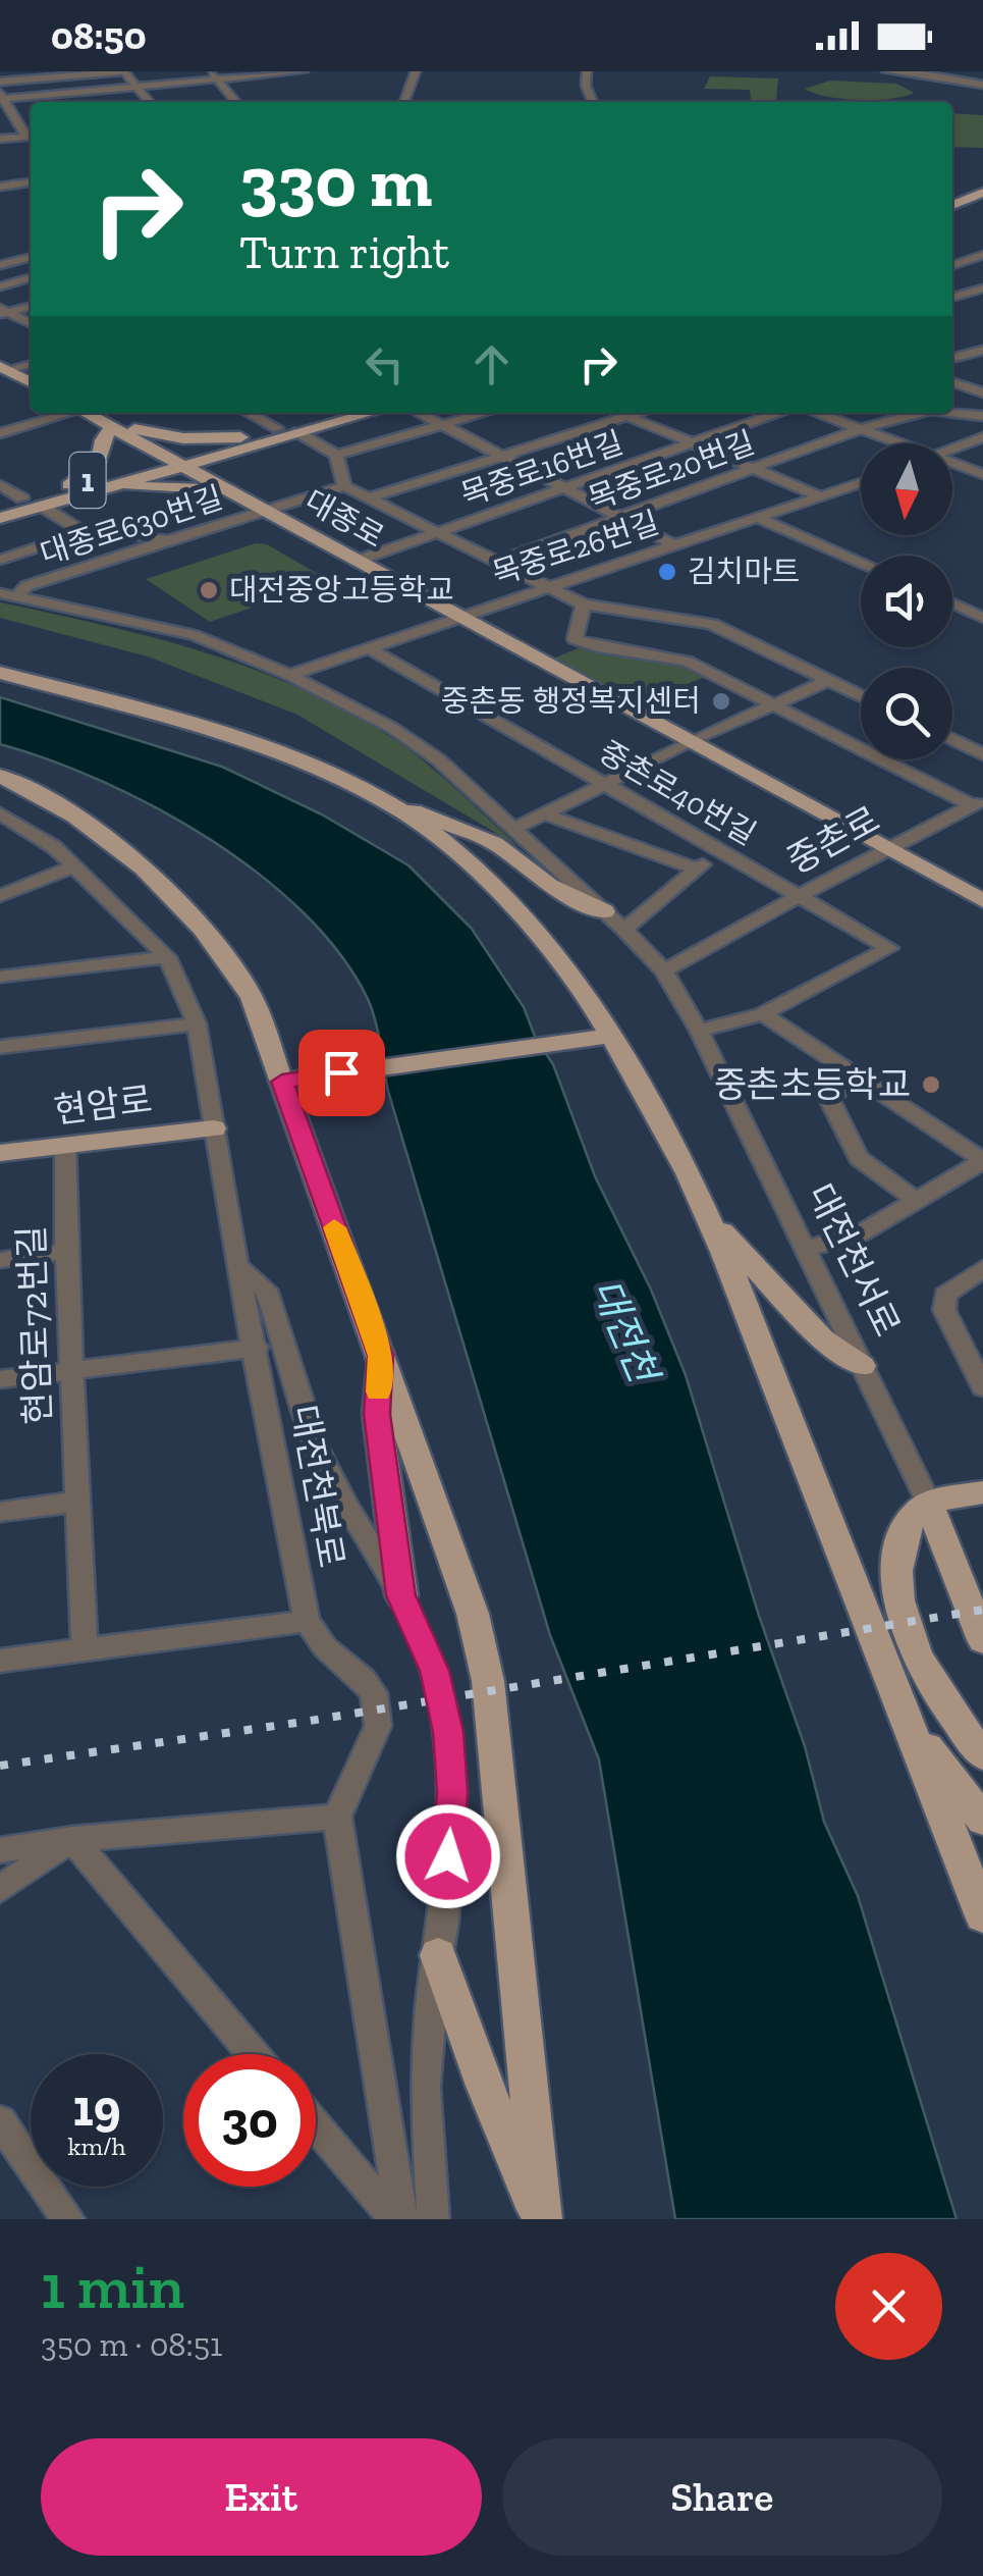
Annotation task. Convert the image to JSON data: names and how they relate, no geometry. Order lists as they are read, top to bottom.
{
  "streets": {
    "main road": [
      "1",
      "대종로",
      "현암로",
      "대전천서로"
    ],
    "street": [
      "목중로16번길",
      "목중로20번길",
      "대종로630번길",
      "목중로26번길",
      "중촌로40번길",
      "중촌로",
      "현암로72번길",
      "대전천북로"
    ]
  },
  "crossings": [
    ["목중로16번길", "대종로"],
    ["1", "대종로"],
    ["대종로", "대종로630번길"],
    ["대종로", "목중로26번길"],
    ["대종로", "중촌로"],
    ["대종로630번길", "대전천서로"],
    ["목중로26번길", "중촌로40번길"],
    ["목중로26번길", "대전천서로"],
    ["중촌로40번길", "중촌로"],
    ["중촌로", "대전천서로"],
    ["현암로", "현암로72번길"],
    ["현암로", "대전천북로"]
  ],
  "water": ["대전천"],
  "places": [
    "김치마트",
    "대전중앙고등학교",
    "중촌동 행정복지센터",
    "중촌초등학교"
  ],
  "north": "bottom",
  "page": {
    "status": "08:50",
    "turn": ["330 m", "Turn right"],
    "speed": "19 km/h",
    "limit": "30",
    "heading": ["1 min", "350 m · 08:51"],
    "buttons": ["Exit", "Share"]
  }
}
